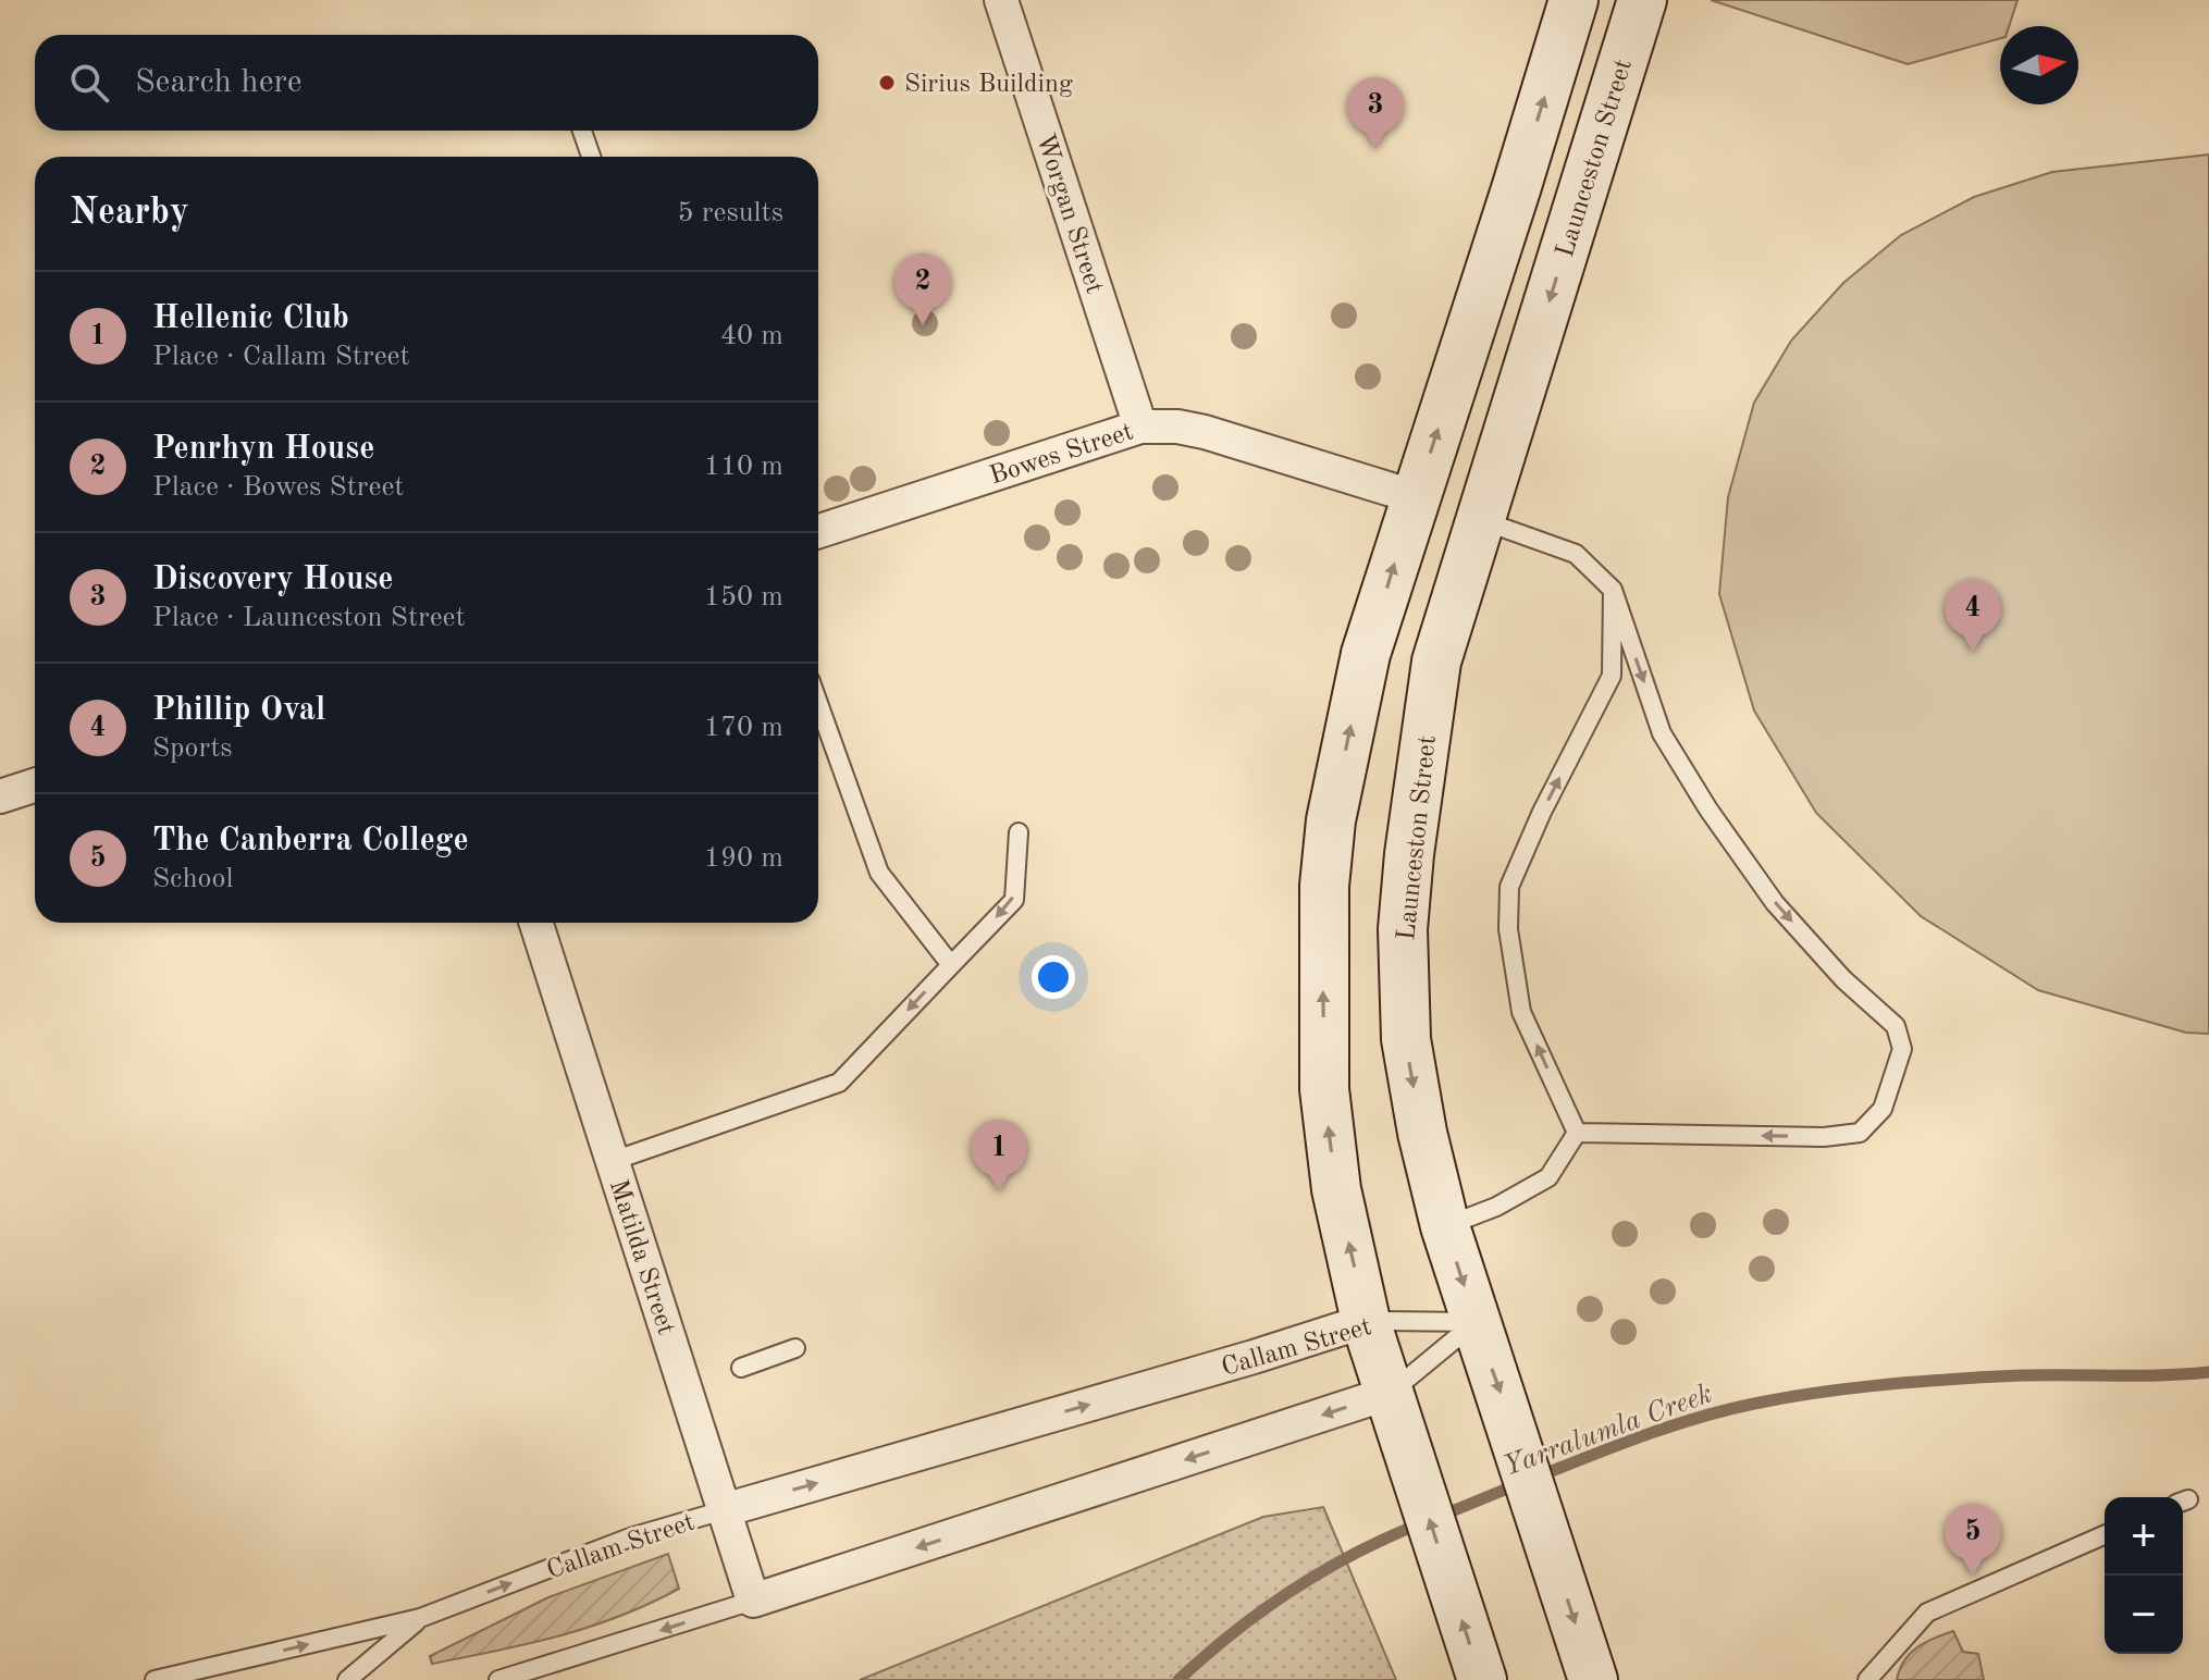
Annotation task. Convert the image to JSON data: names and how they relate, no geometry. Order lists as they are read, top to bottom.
{
  "streets": {
    "main road": ["Launceston Street"],
    "street": [
      "Worgan Street",
      "Bowes Street",
      "Matilda Street",
      "Callam Street"
    ]
  },
  "crossings": [
    ["Launceston Street", "Callam Street"],
    ["Worgan Street", "Bowes Street"],
    ["Matilda Street", "Callam Street"]
  ],
  "water": ["Yarralumla Creek"],
  "places": ["Sirius Building"],
  "north": "right",
  "page": {
    "search": "Search here",
    "pins": [
      "3",
      "2",
      "4",
      "1",
      "5"
    ],
    "heading": ["Nearby", "5 results"],
    "list": [
      {
        "mark": "1",
        "name": "Hellenic Club",
        "note": "Place · Callam Street",
        "value": "40 m"
      },
      {
        "mark": "2",
        "name": "Penrhyn House",
        "note": "Place · Bowes Street",
        "value": "110 m"
      },
      {
        "mark": "3",
        "name": "Discovery House",
        "note": "Place · Launceston Street",
        "value": "150 m"
      },
      {
        "mark": "4",
        "name": "Phillip Oval",
        "note": "Sports",
        "value": "170 m"
      },
      {
        "mark": "5",
        "name": "The Canberra College",
        "note": "School",
        "value": "190 m"
      }
    ],
    "map_buttons": ["+", "−"]
  }
}
